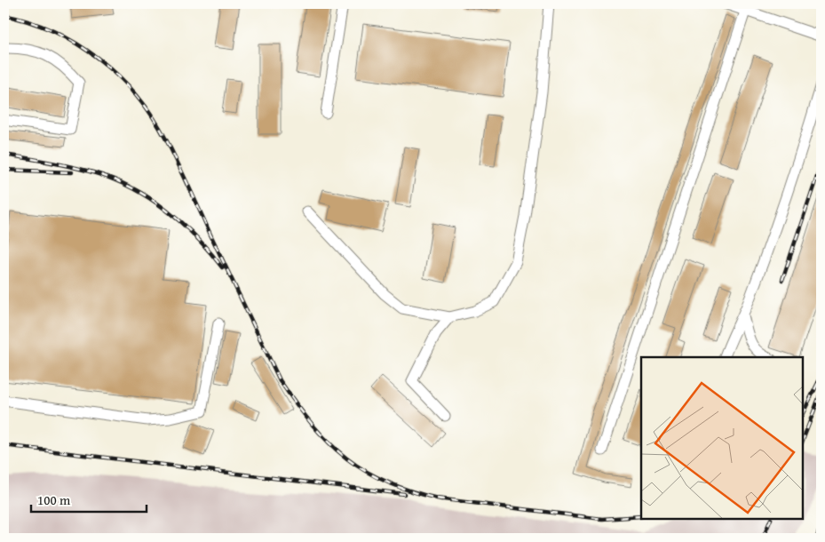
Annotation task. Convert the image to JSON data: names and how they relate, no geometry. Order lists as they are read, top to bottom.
{
  "scale_bar": "100 m"
}
